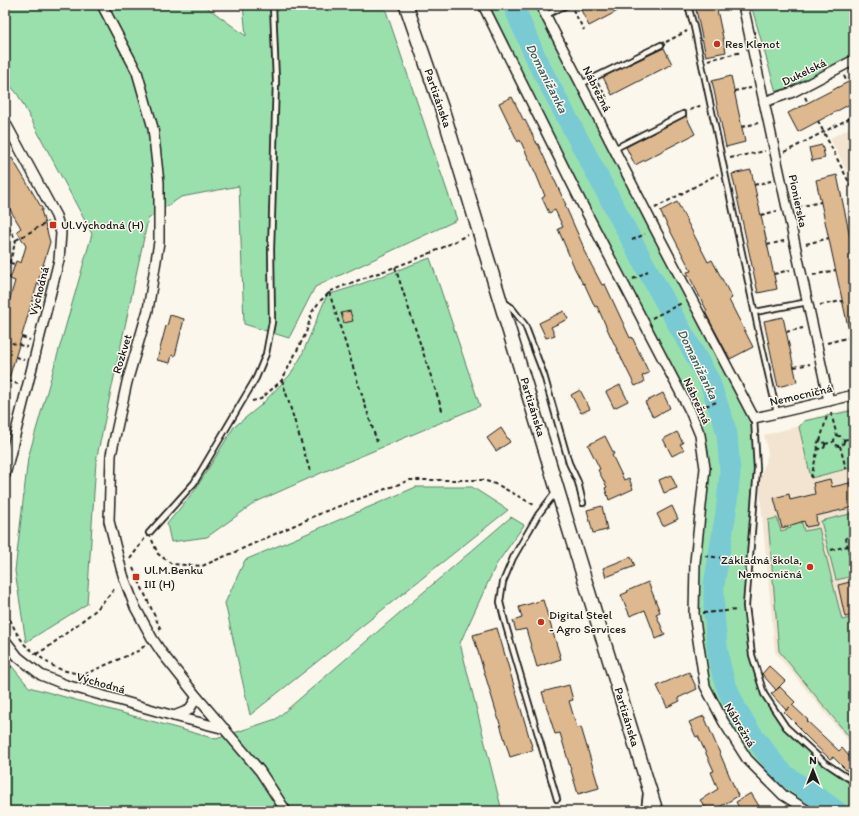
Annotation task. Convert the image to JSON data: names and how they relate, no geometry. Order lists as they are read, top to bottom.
{
  "streets": {
    "main road": ["Partizánska"],
    "street": [
      "Dukelská",
      "Nábrežná",
      "Pionierska",
      "Východná",
      "Rozkvet",
      "Nemocničná"
    ]
  },
  "crossings": [
    ["Dukelská", "Pionierska"],
    ["Nábrežná", "Nemocničná"],
    ["Pionierska", "Nemocničná"],
    ["Východná", "Rozkvet"]
  ],
  "water": ["Domanižanka"],
  "places": {
    "other": ["Res Klenot", "Základná škola, Nemocničná", "Digital Steel - Agro Services"],
    "transit": ["Ul.Východná (H)", "Ul.M.Benku III (H)"]
  },
  "north": "top"
}
